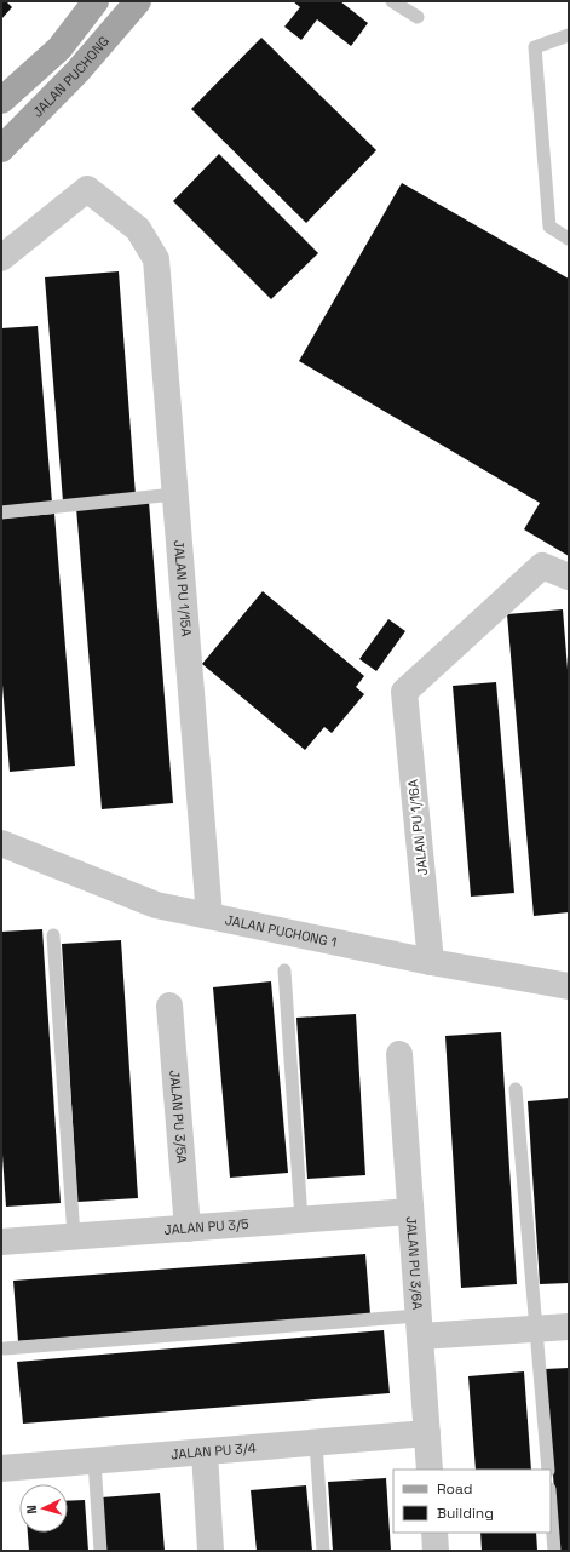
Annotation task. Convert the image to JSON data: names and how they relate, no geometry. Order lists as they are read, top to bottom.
{
  "streets": {
    "main road": ["JALAN PUCHONG"],
    "street": [
      "JALAN PU 1/15A",
      "JALAN PU 1/16A",
      "JALAN PUCHONG 1",
      "JALAN PU 3/5A",
      "JALAN PU 3/5",
      "JALAN PU 3/6A",
      "JALAN PU 3/4"
    ]
  },
  "crossings": [
    ["JALAN PU 1/15A", "JALAN PUCHONG 1"],
    ["JALAN PU 1/16A", "JALAN PUCHONG 1"],
    ["JALAN PU 3/5A", "JALAN PU 3/5"],
    ["JALAN PU 3/5", "JALAN PU 3/6A"],
    ["JALAN PU 3/6A", "JALAN PU 3/4"]
  ],
  "legend": ["Road", "Building"],
  "north": "left"
}
